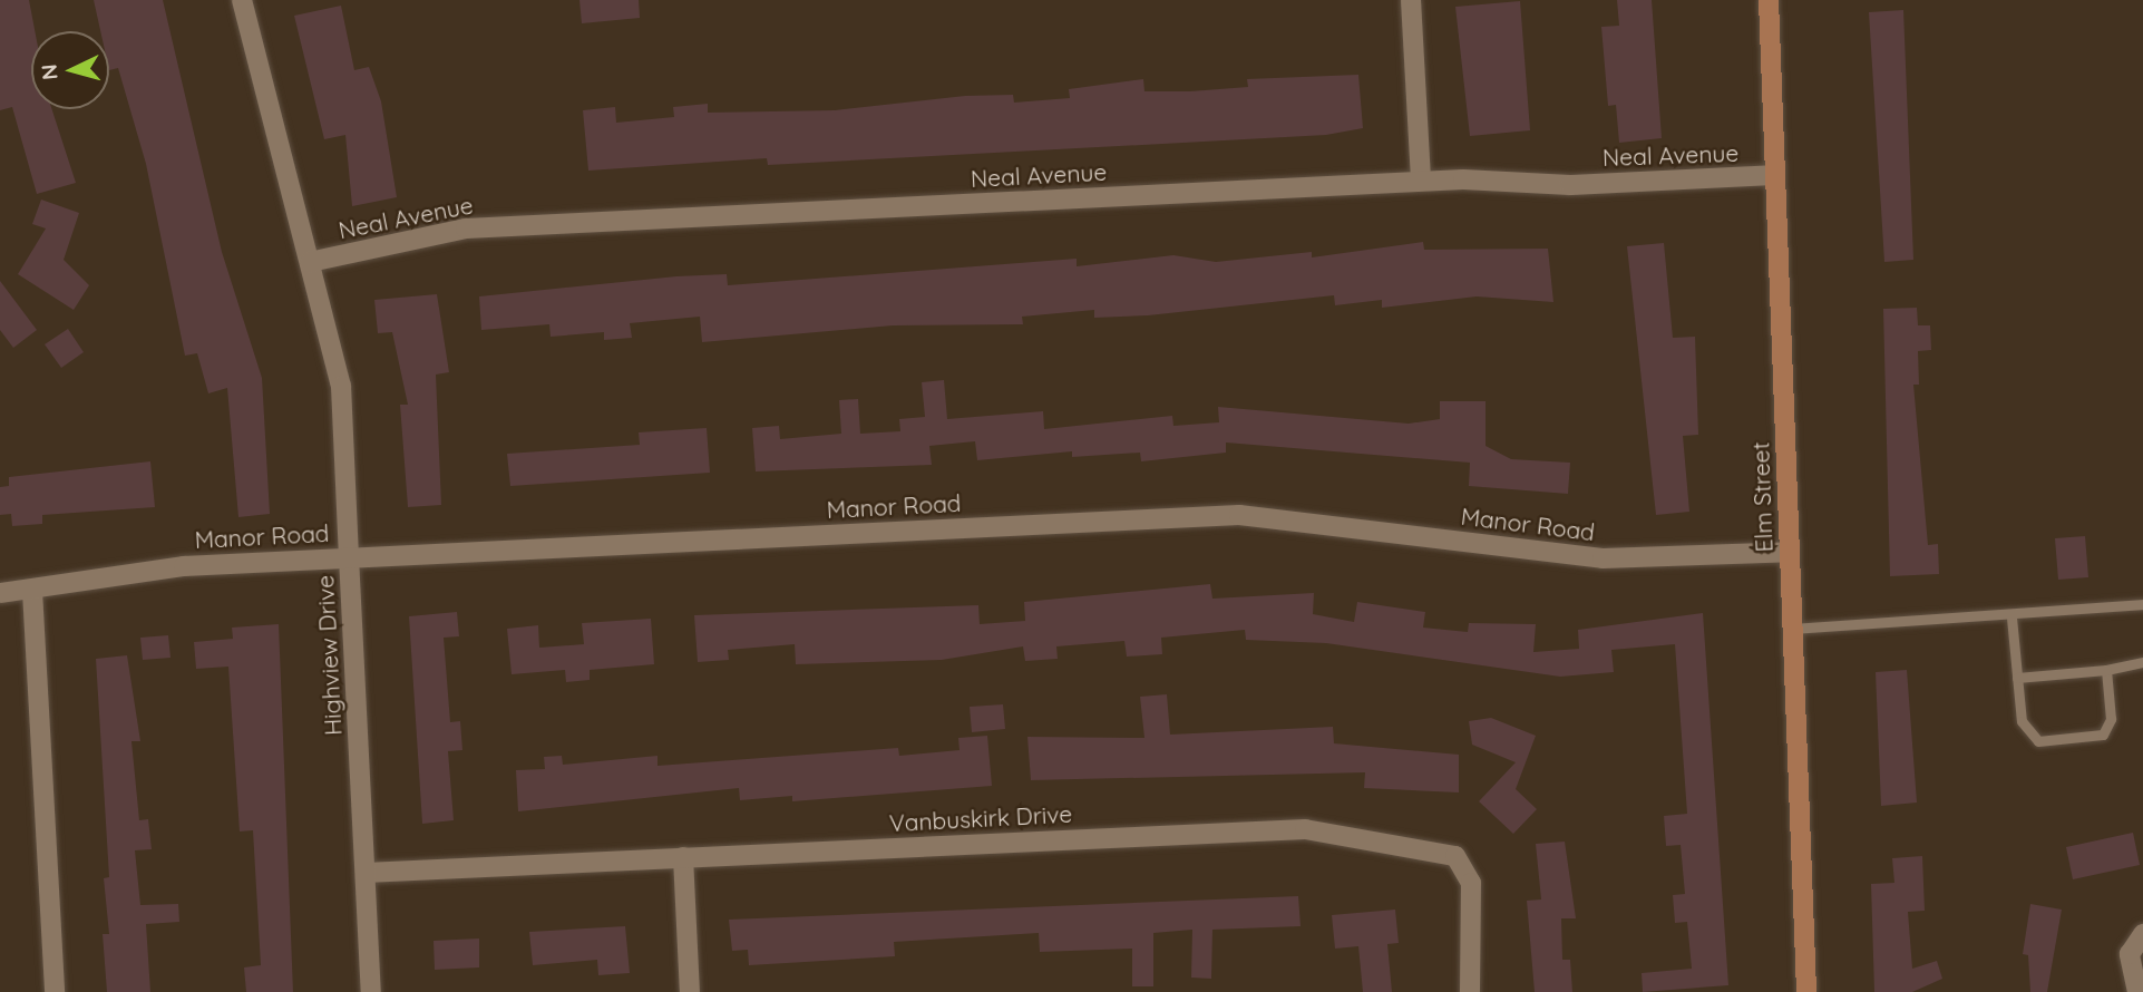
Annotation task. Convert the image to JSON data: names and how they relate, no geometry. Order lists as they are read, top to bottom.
{
  "streets": {
    "main road": ["Elm Street"],
    "street": [
      "Neal Avenue",
      "Manor Road",
      "Highview Drive",
      "Vanbuskirk Drive"
    ]
  },
  "crossings": [
    ["Neal Avenue", "Elm Street"],
    ["Neal Avenue", "Highview Drive"],
    ["Elm Street", "Manor Road"],
    ["Manor Road", "Highview Drive"],
    ["Highview Drive", "Vanbuskirk Drive"]
  ],
  "north": "left"
}
